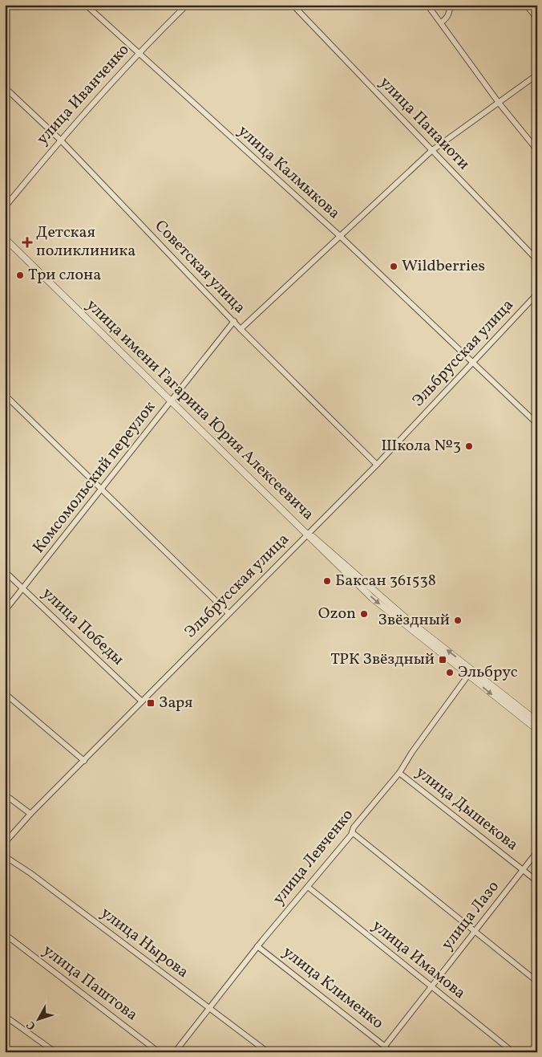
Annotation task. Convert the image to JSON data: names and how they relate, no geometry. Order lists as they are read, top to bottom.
{
  "streets": {
    "street": [
      "улица Иванченко",
      "улица Панаиоти",
      "улица Калмыкова",
      "Советская улица",
      "Эльбрусская улица",
      "улица имени Гагарина Юрия Алексеевича",
      "Комсомольский переулок",
      "улица Победы",
      "улица Дышекова",
      "улица Левченко",
      "улица Лазо",
      "улица Нырова",
      "улица Имамова",
      "улица Паштова",
      "улица Клименко"
    ]
  },
  "crossings": [
    ["улица Иванченко", "улица Калмыкова"],
    ["улица Иванченко", "Советская улица"],
    ["улица Калмыкова", "Эльбрусская улица"],
    ["Советская улица", "Эльбрусская улица"],
    ["Советская улица", "Комсомольский переулок"],
    ["Эльбрусская улица", "улица имени Гагарина Юрия Алексеевича"],
    ["Эльбрусская улица", "улица Победы"],
    ["улица имени Гагарина Юрия Алексеевича", "Комсомольский переулок"],
    ["улица имени Гагарина Юрия Алексеевича", "улица Левченко"],
    ["Комсомольский переулок", "улица Победы"],
    ["улица Дышекова", "улица Левченко"],
    ["улица Дышекова", "улица Лазо"],
    ["улица Левченко", "улица Нырова"],
    ["улица Левченко", "улица Имамова"],
    ["улица Левченко", "улица Клименко"],
    ["улица Лазо", "улица Имамова"],
    ["улица Лазо", "улица Клименко"]
  ],
  "places": {
    "health": ["Детская поликлиника"],
    "other": [
      "Wildberries",
      "Три слона",
      "Школа №3",
      "Баксан 361538",
      "Ozon",
      "Звёздный",
      "Эльбрус"
    ],
    "transit": ["ТРК Звёздный", "Заря"]
  },
  "north": "bottom left"
}
